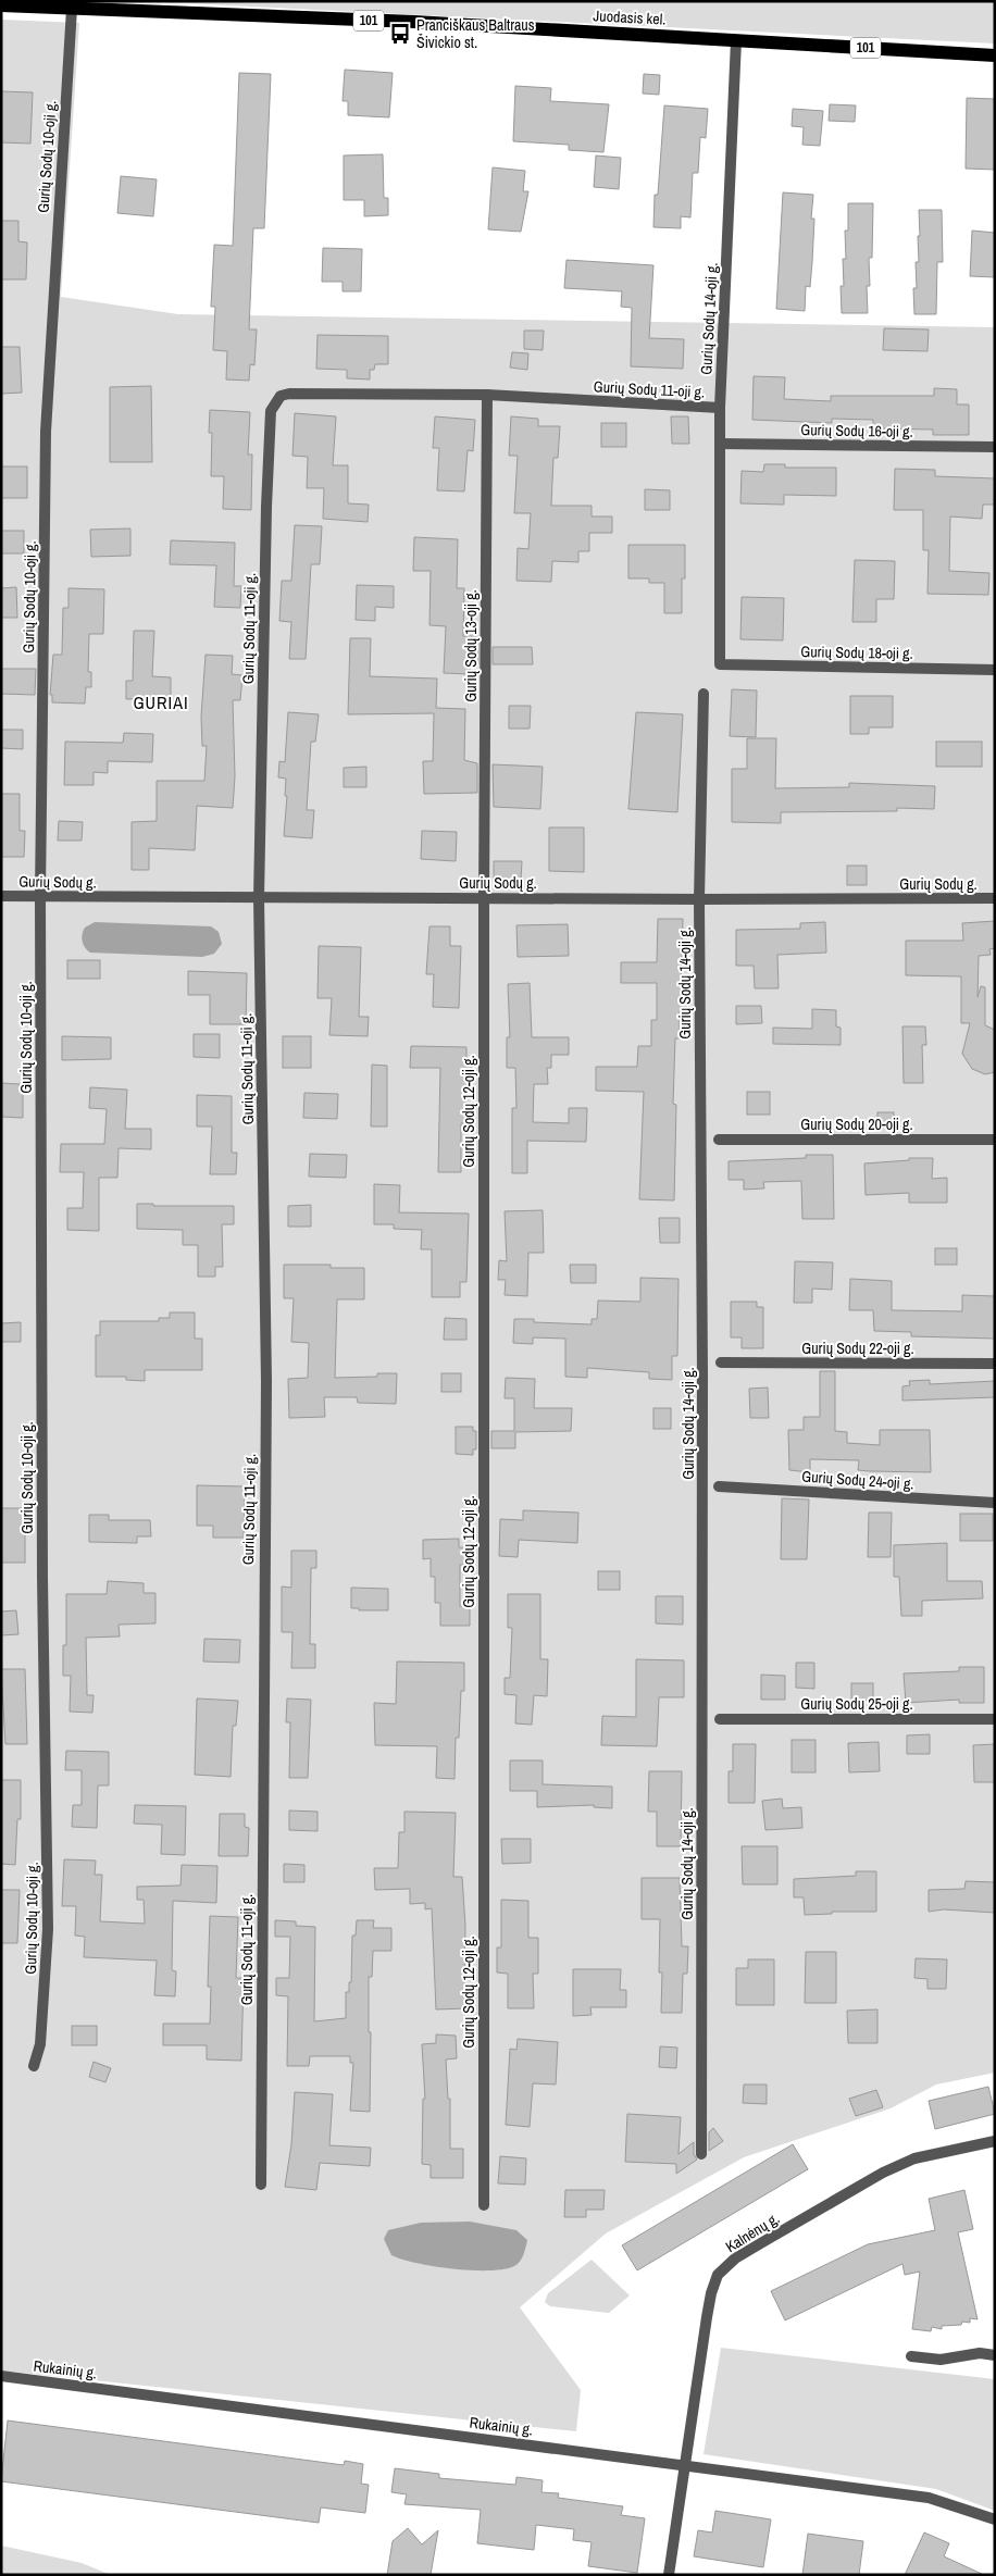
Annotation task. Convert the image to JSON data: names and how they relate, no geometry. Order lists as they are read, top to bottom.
{
  "streets": {
    "main road": ["Juodasis kel.", "101"],
    "street": [
      "Gurių Sodų 10-oji g.",
      "Gurių Sodų 14-oji g.",
      "Gurių Sodų 11-oji g.",
      "Gurių Sodų 16-oji g.",
      "Gurių Sodų 13-oji g.",
      "Gurių Sodų 18-oji g.",
      "Gurių Sodų g.",
      "Gurių Sodų 12-oji g.",
      "Gurių Sodų 20-oji g.",
      "Gurių Sodų 22-oji g.",
      "Gurių Sodų 24-oji g.",
      "Gurių Sodų 25-oji g.",
      "Kalnėnų g.",
      "Rukainių g."
    ]
  },
  "crossings": [
    ["Juodasis kel.", "Gurių Sodų 10-oji g."],
    ["Juodasis kel.", "Gurių Sodų 14-oji g."],
    ["Gurių Sodų 10-oji g.", "Gurių Sodų g."],
    ["Gurių Sodų 14-oji g.", "Gurių Sodų 11-oji g."],
    ["Gurių Sodų 14-oji g.", "Gurių Sodų 16-oji g."],
    ["Gurių Sodų 14-oji g.", "Gurių Sodų 18-oji g."],
    ["Gurių Sodų 14-oji g.", "Gurių Sodų g."],
    ["Gurių Sodų 11-oji g.", "Gurių Sodų 13-oji g."],
    ["Gurių Sodų 11-oji g.", "Gurių Sodų g."],
    ["Gurių Sodų 13-oji g.", "Gurių Sodų g."],
    ["Gurių Sodų 13-oji g.", "Gurių Sodų 12-oji g."],
    ["Gurių Sodų g.", "Gurių Sodų 12-oji g."],
    ["Kalnėnų g.", "Rukainių g."]
  ],
  "districts": ["GURIAI"],
  "places": {
    "bus stop": ["Pranciškaus Baltraus Šivickio st."]
  }
}
